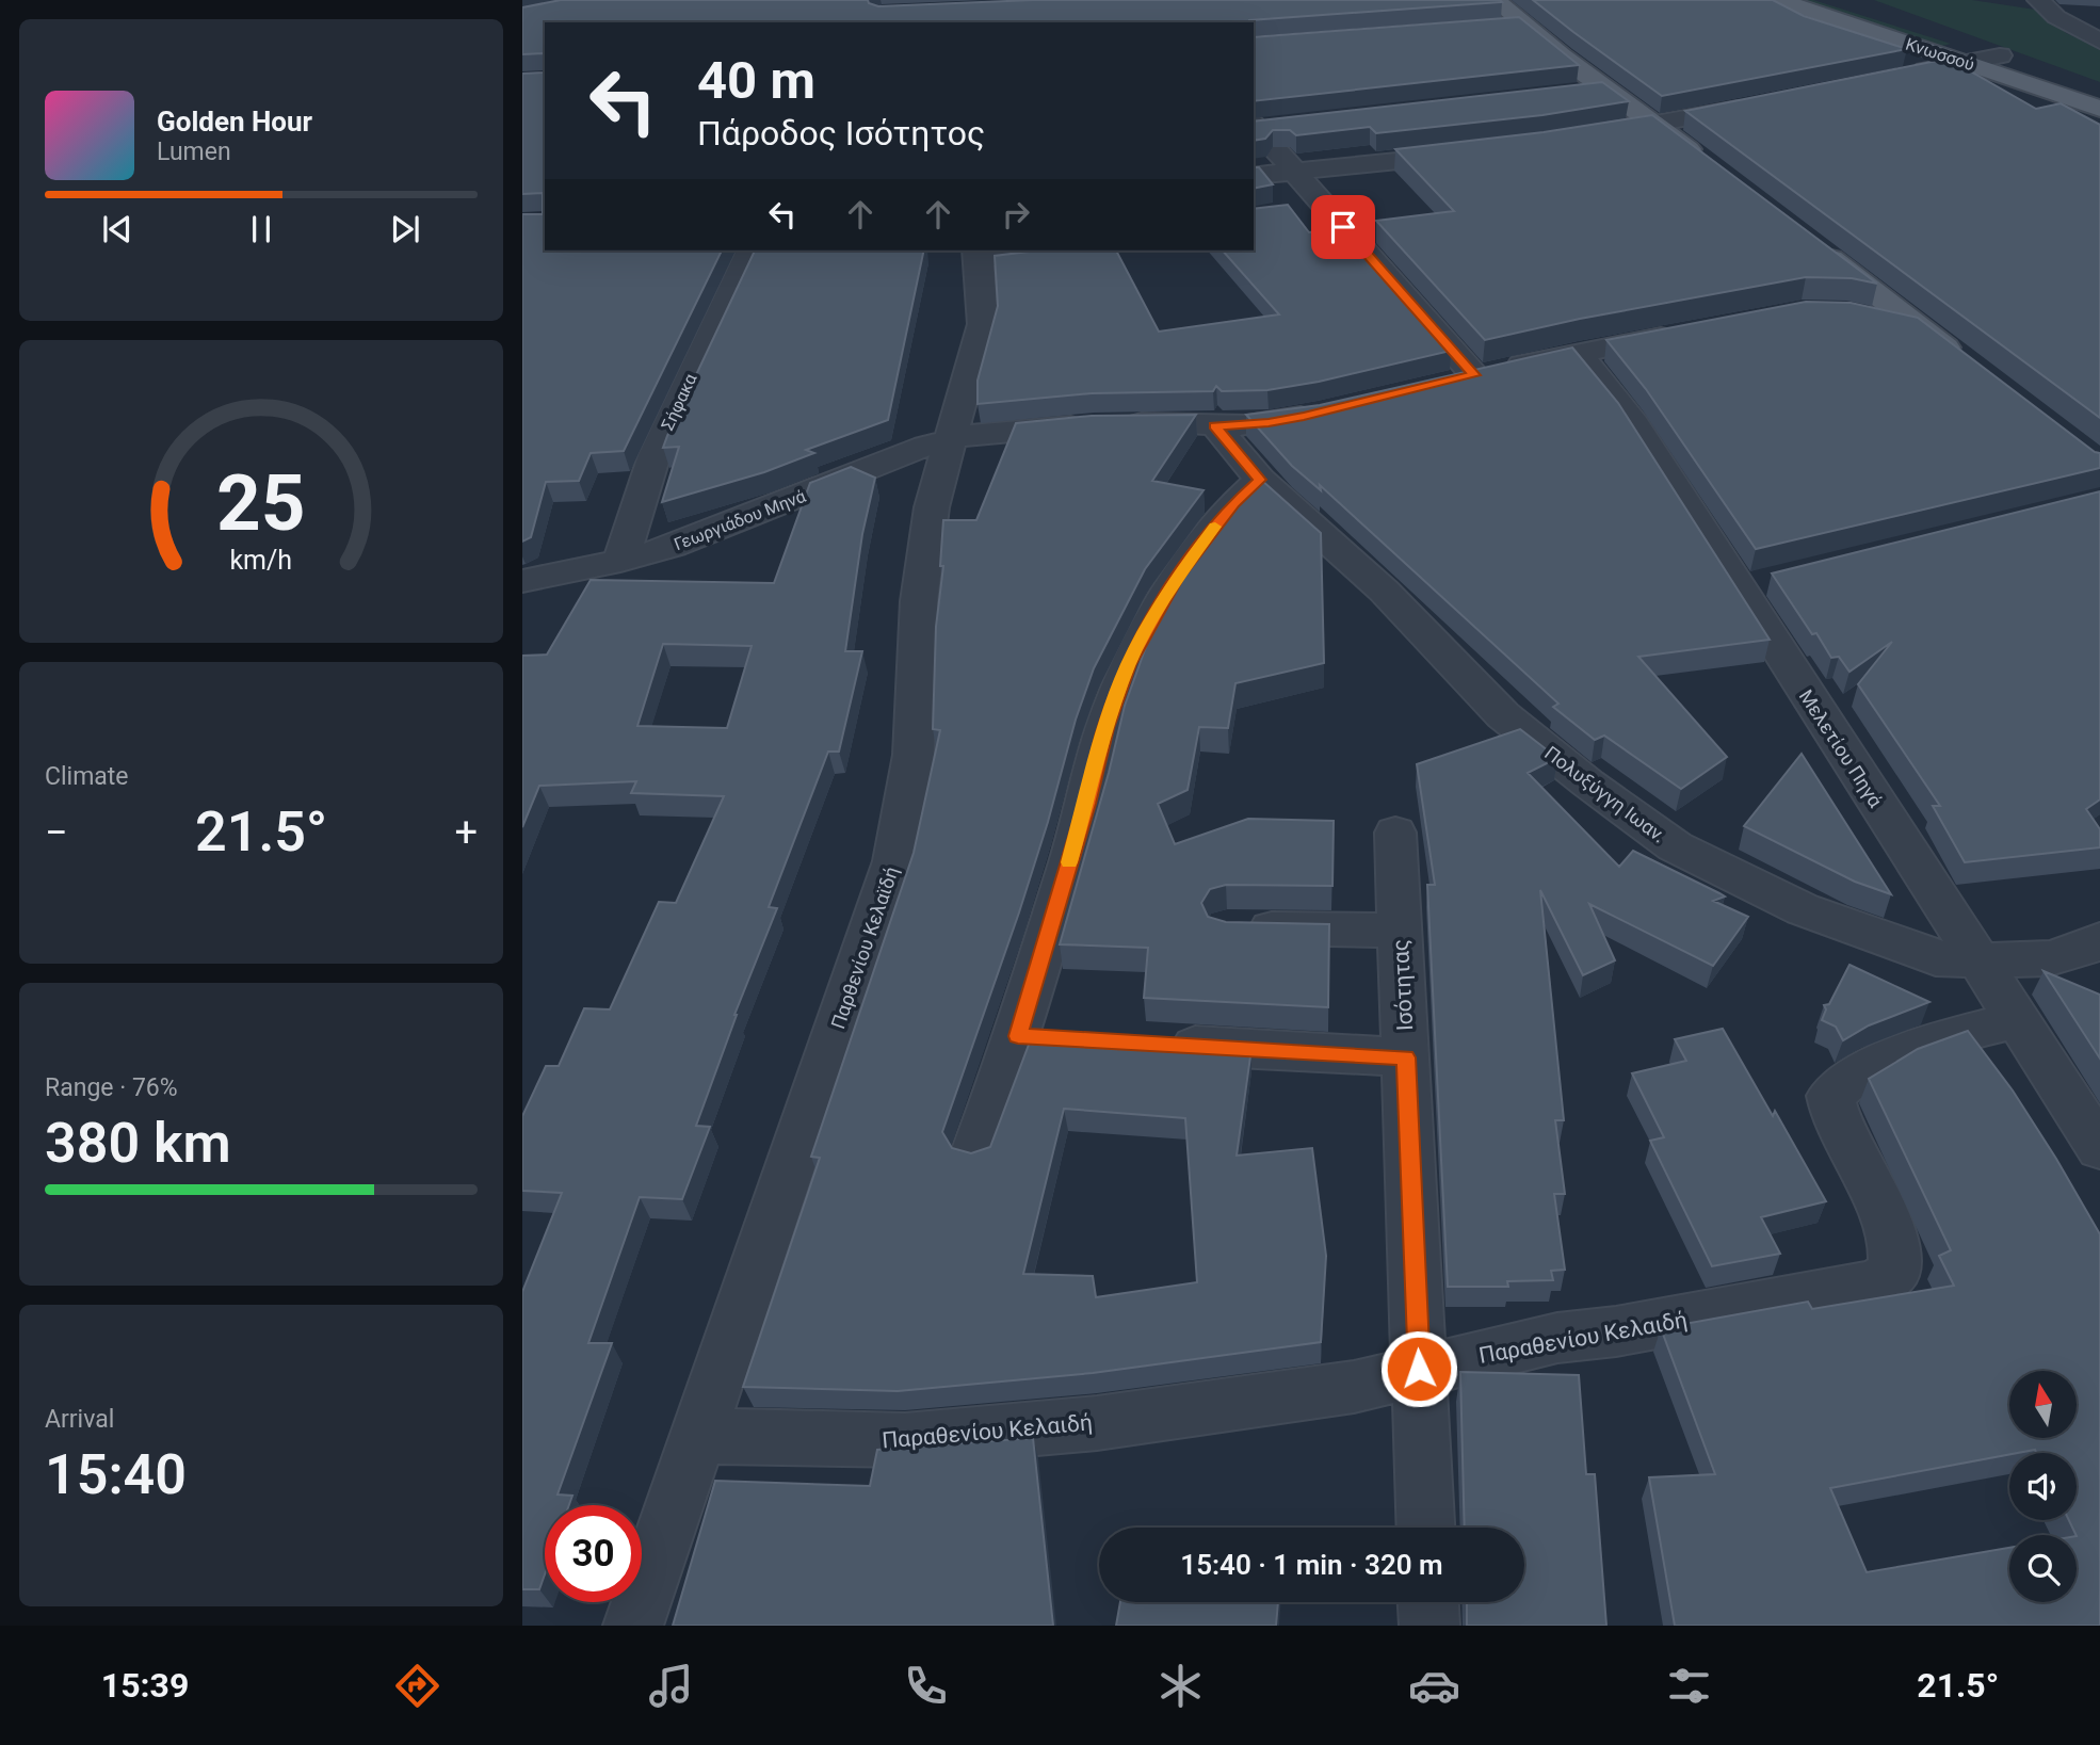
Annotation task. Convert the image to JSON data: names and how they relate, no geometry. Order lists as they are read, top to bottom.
{
  "streets": {
    "main road": ["Κνωσσού"],
    "street": [
      "Σήφακα",
      "Γεωργιάδου Μηνά",
      "Μελετίου Πηγά",
      "Πολυξύγγη Ιωαν.",
      "Παρθενίου Κελαϊδή",
      "Ισότητας",
      "Παραθενίου Κελαιδή"
    ]
  },
  "crossings": [
    ["Σήφακα", "Γεωργιάδου Μηνά"],
    ["Γεωργιάδου Μηνά", "Πολυξύγγη Ιωαν."],
    ["Γεωργιάδου Μηνά", "Παρθενίου Κελαϊδή"],
    ["Μελετίου Πηγά", "Πολυξύγγη Ιωαν."],
    ["Μελετίου Πηγά", "Παραθενίου Κελαιδή"],
    ["Παρθενίου Κελαϊδή", "Παραθενίου Κελαιδή"],
    ["Ισότητας", "Παραθενίου Κελαιδή"]
  ],
  "north": "top",
  "page": {
    "turn": ["40 m", "Πάροδος Ισότητος"],
    "song": ["Golden Hour", "Lumen"],
    "tile": [
      "Climate",
      ["Range · 76%", "380 km"],
      ["Arrival", "15:40"]
    ],
    "heat": ["−", "21.5°", "+"],
    "limit": "30",
    "trip": "15:40 · 1 min · 320 m",
    "tabs": ["15:39", "21.5°"],
    "gauge": ["25", "km/h"]
  }
}
